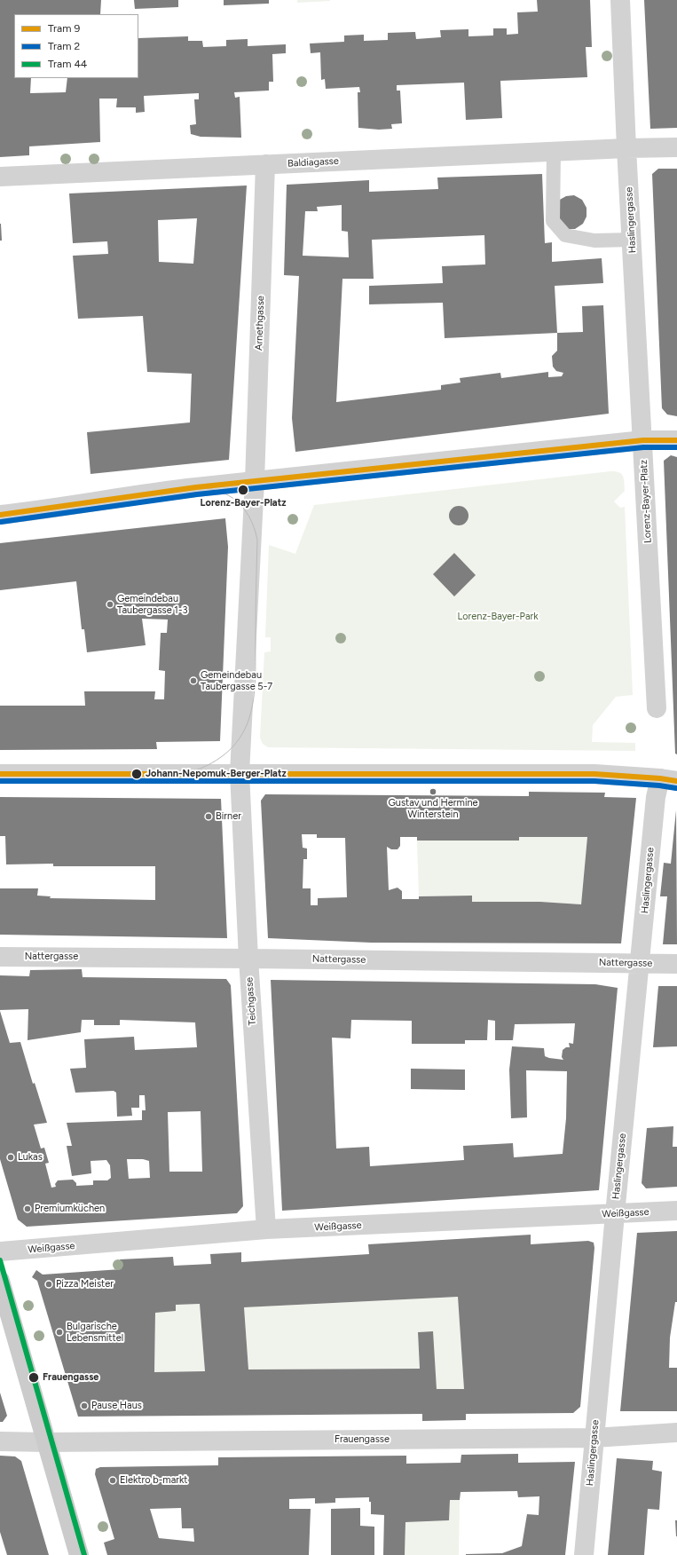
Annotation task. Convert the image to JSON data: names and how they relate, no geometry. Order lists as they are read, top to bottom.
{
  "streets": {
    "street": [
      "Baldiagasse",
      "Haslingergasse",
      "Arnethgasse",
      "Lorenz-Bayer-Platz",
      "Nattergasse",
      "Teichgasse",
      "Weißgasse",
      "Frauengasse"
    ]
  },
  "crossings": [
    ["Baldiagasse", "Haslingergasse"],
    ["Baldiagasse", "Arnethgasse"],
    ["Haslingergasse", "Lorenz-Bayer-Platz"],
    ["Haslingergasse", "Nattergasse"],
    ["Haslingergasse", "Weißgasse"],
    ["Haslingergasse", "Frauengasse"],
    ["Nattergasse", "Teichgasse"],
    ["Teichgasse", "Weißgasse"]
  ],
  "parks": ["Lorenz-Bayer-Park"],
  "places": [
    "Lorenz-Bayer-Platz",
    "Gemeindebau Taubergasse 1-3",
    "Gemeindebau Taubergasse 5-7",
    "Johann-Nepomuk-Berger-Platz",
    "Gustav und Hermine Winterstein",
    "Birner",
    "Lukas",
    "Premiumküchen",
    "Pizza Meister",
    "Bulgarische Lebensmittel",
    "Frauengasse",
    "Pause Haus",
    "Elektro b-markt"
  ],
  "lines": ["tram line 9", "tram line 2", "tram line 44"],
  "legend": ["Tram 9", "Tram 2", "Tram 44"]
}
